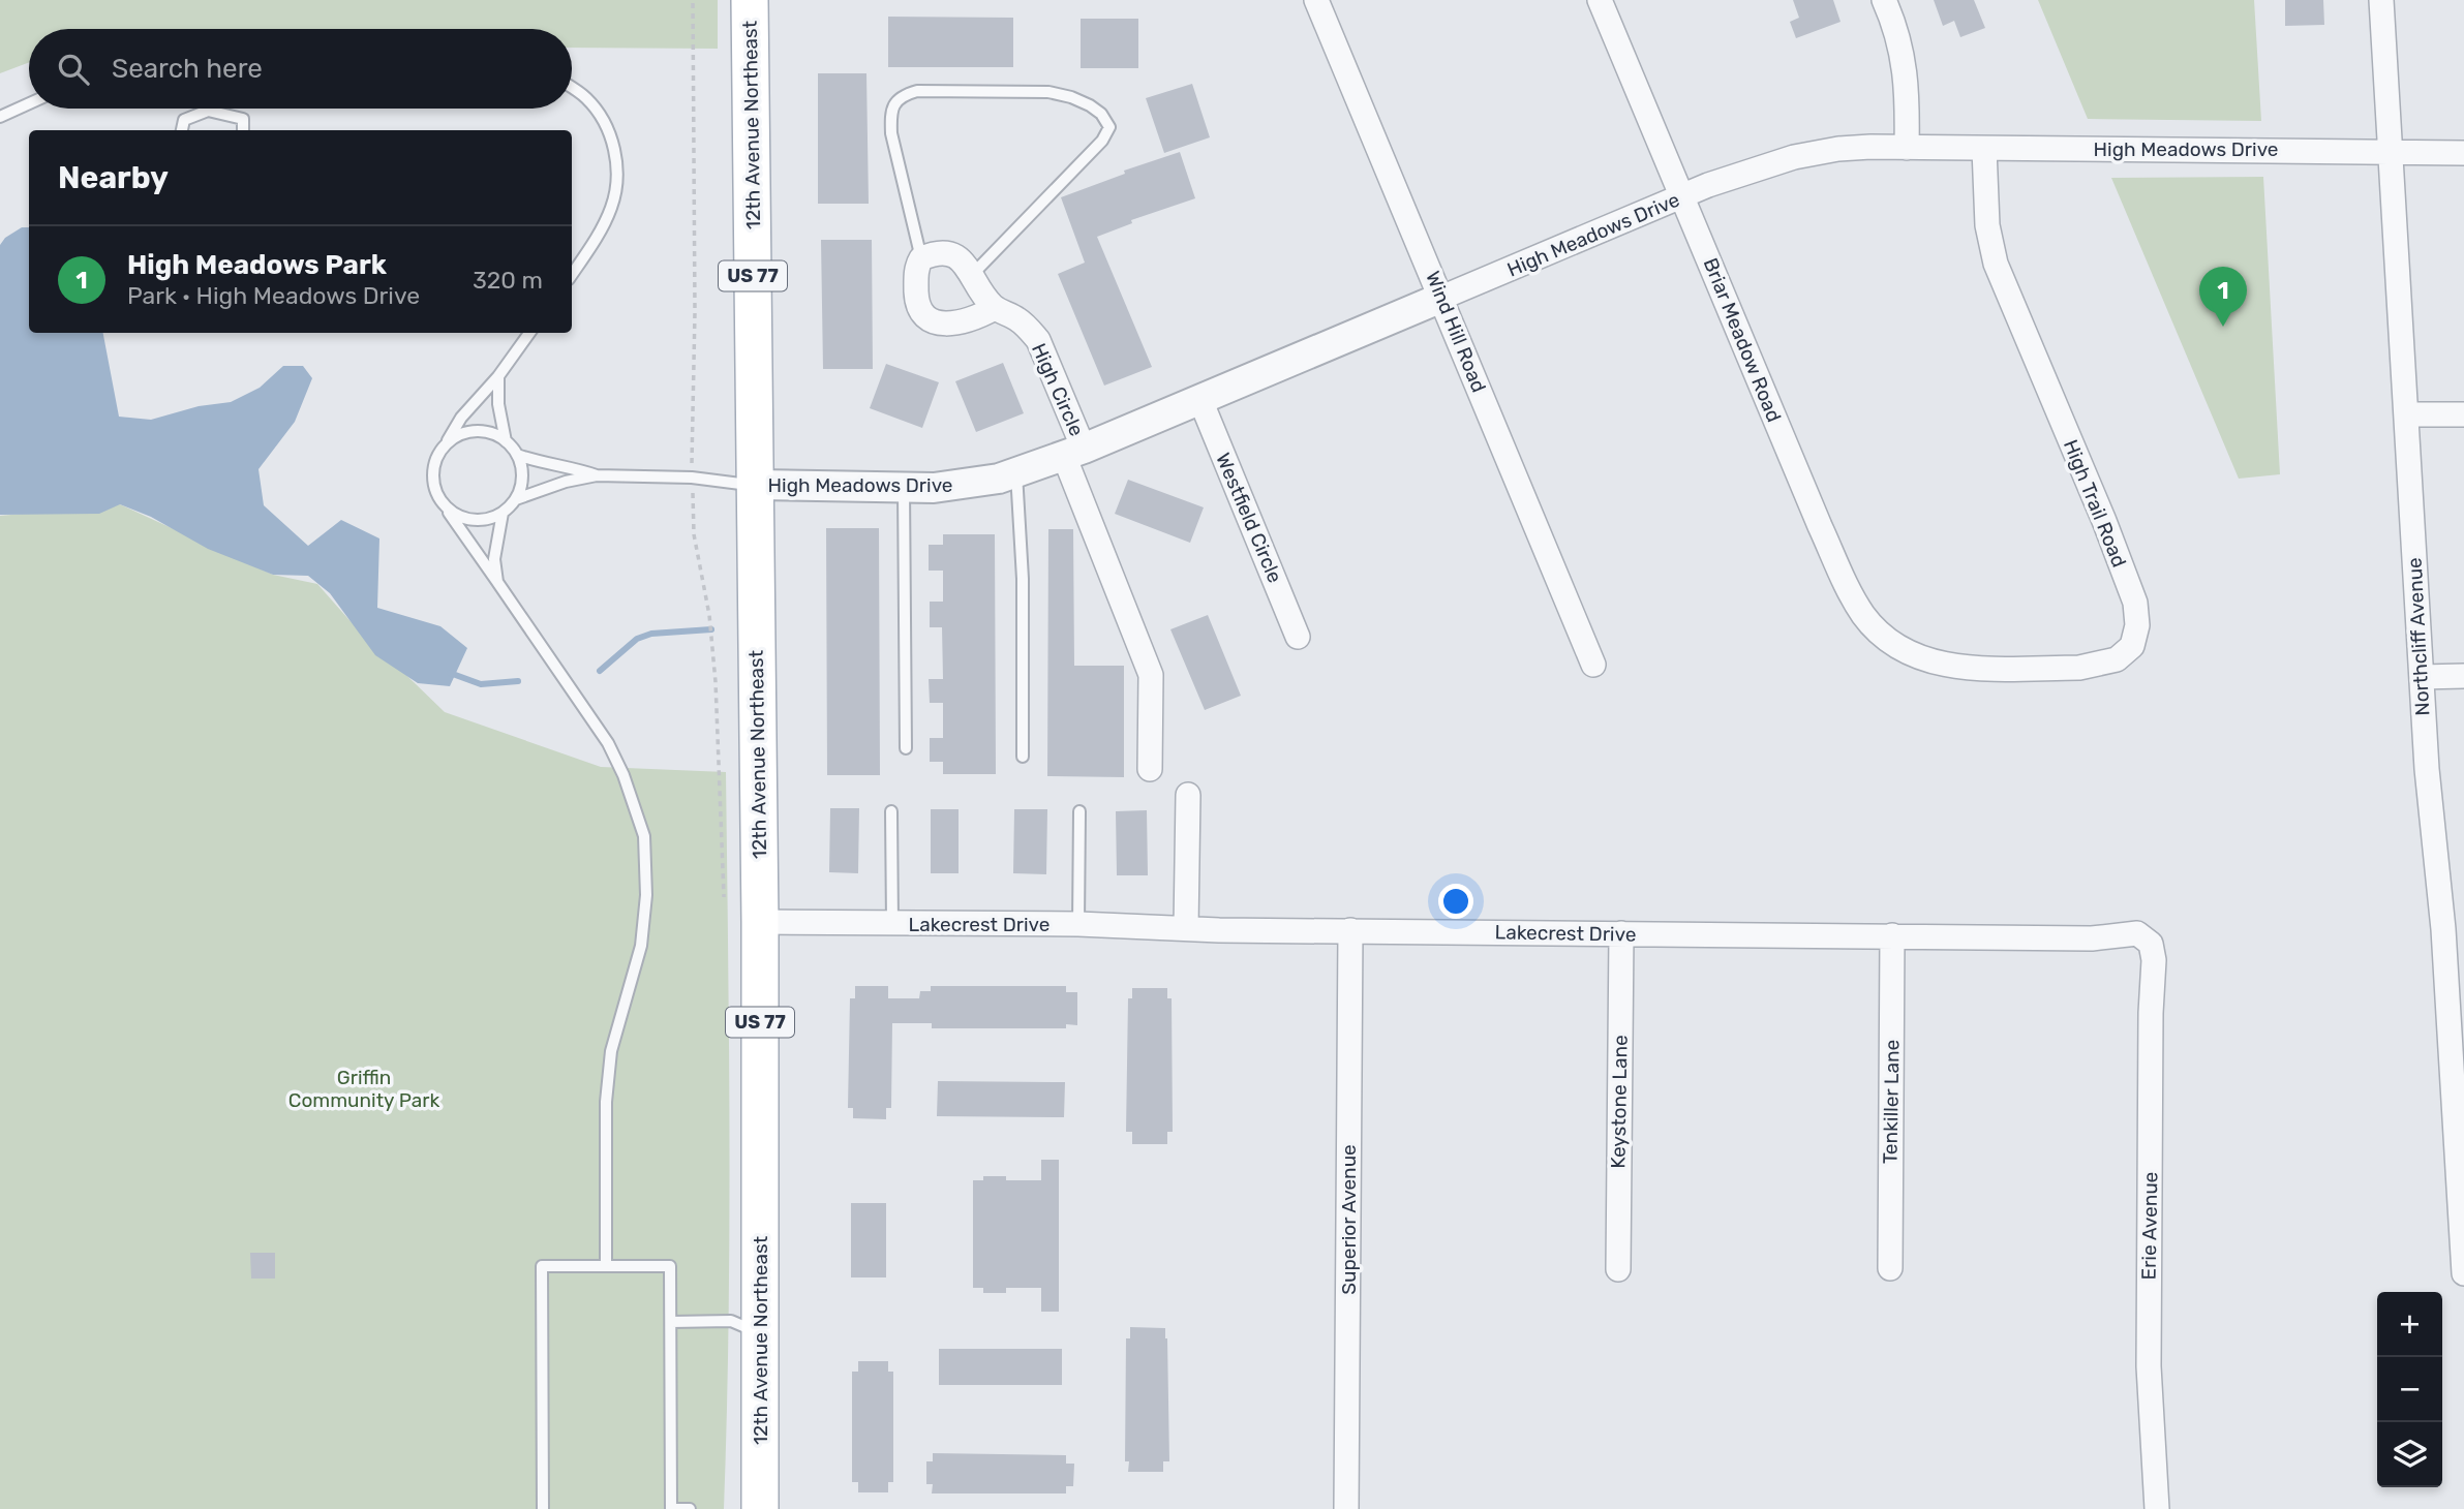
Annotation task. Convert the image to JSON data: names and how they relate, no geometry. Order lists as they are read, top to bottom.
{
  "streets": {
    "main road": ["12th Avenue Northeast", "US 77"],
    "street": [
      "High Meadows Drive",
      "Wind Hill Road",
      "Briar Meadow Road",
      "High Circle",
      "High Trail Road",
      "Westfield Circle",
      "Northcliff Avenue",
      "Lakecrest Drive",
      "Keystone Lane",
      "Tenkiller Lane",
      "Superior Avenue",
      "Erie Avenue"
    ]
  },
  "crossings": [
    ["12th Avenue Northeast", "High Meadows Drive"],
    ["12th Avenue Northeast", "Lakecrest Drive"],
    ["High Meadows Drive", "Wind Hill Road"],
    ["High Meadows Drive", "Briar Meadow Road"],
    ["High Meadows Drive", "High Circle"],
    ["High Meadows Drive", "High Trail Road"],
    ["High Meadows Drive", "Westfield Circle"],
    ["High Meadows Drive", "Northcliff Avenue"],
    ["Briar Meadow Road", "High Trail Road"],
    ["Lakecrest Drive", "Keystone Lane"],
    ["Lakecrest Drive", "Tenkiller Lane"],
    ["Lakecrest Drive", "Superior Avenue"],
    ["Lakecrest Drive", "Erie Avenue"]
  ],
  "parks": ["Griffin Community Park"],
  "page": {
    "search": "Search here",
    "heading": "Nearby",
    "list": [
      {
        "mark": "1",
        "name": "High Meadows Park",
        "note": "Park · High Meadows Drive",
        "value": "320 m"
      }
    ],
    "pins": "1",
    "map_buttons": ["+", "−"]
  }
}
